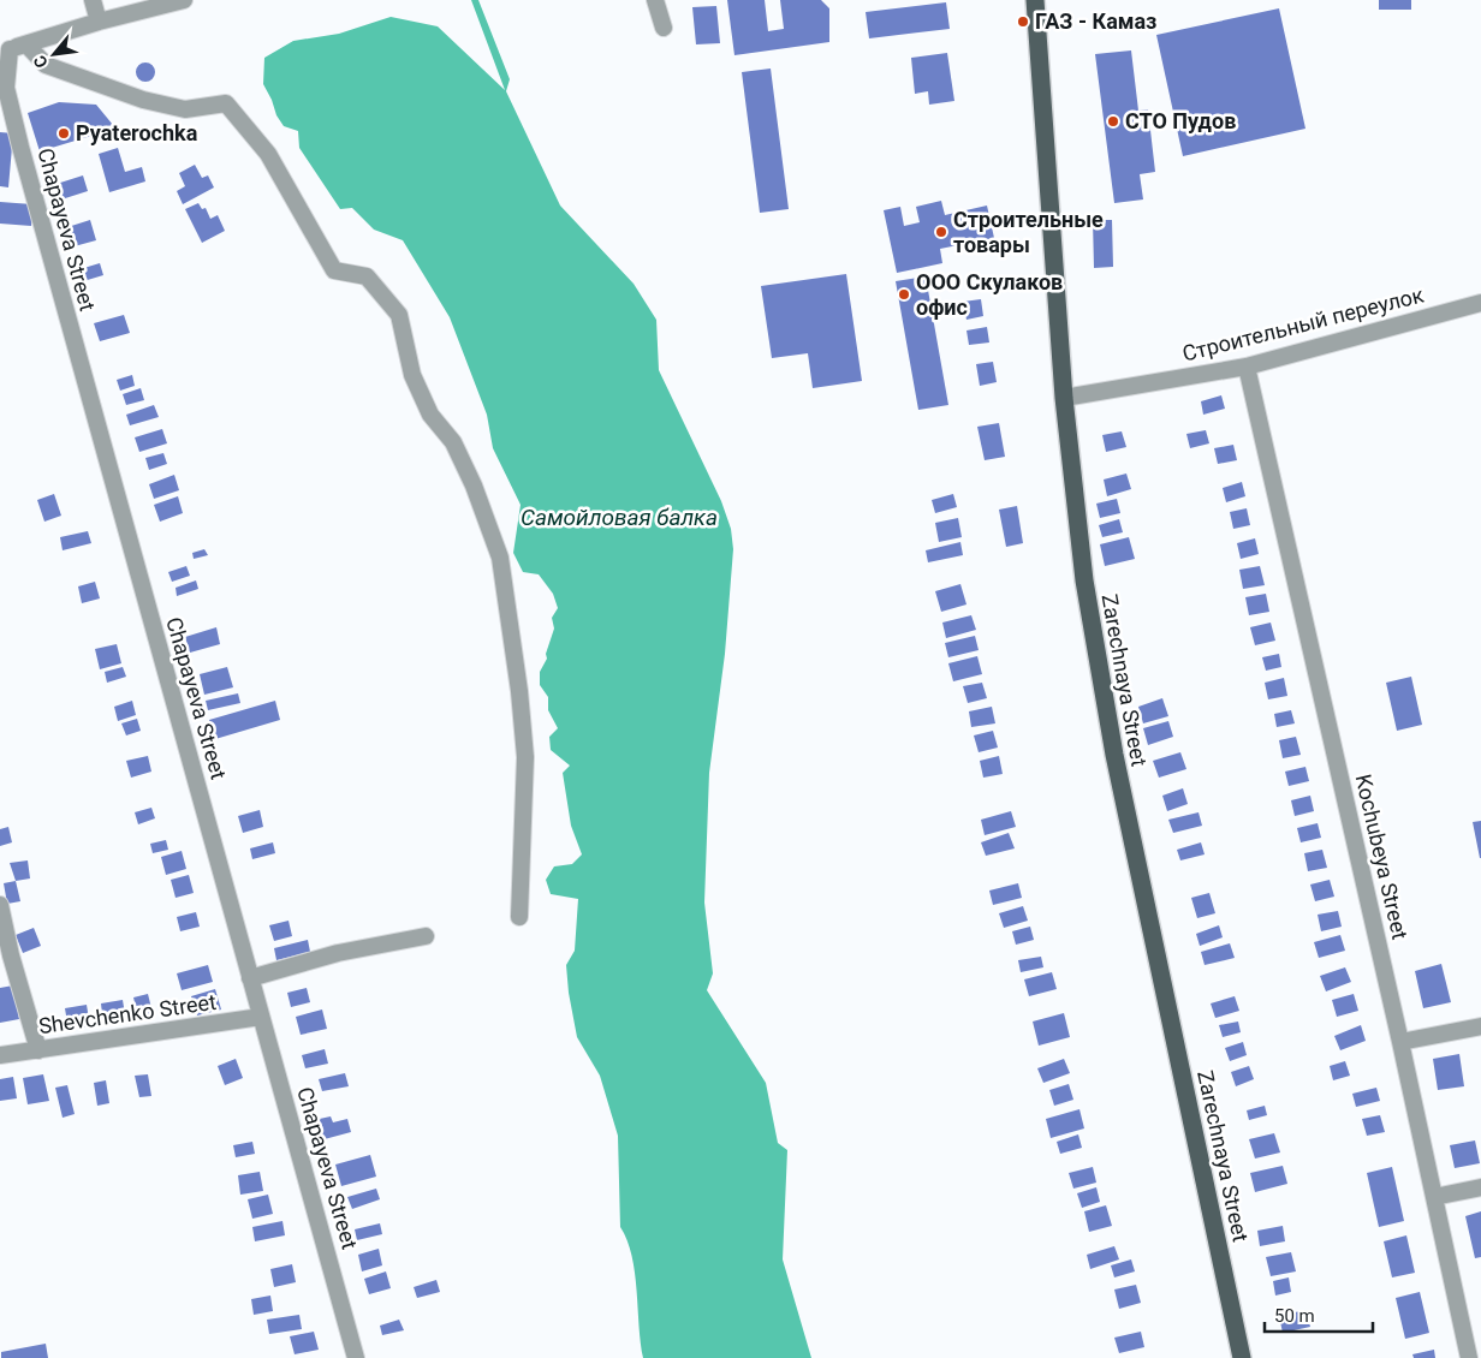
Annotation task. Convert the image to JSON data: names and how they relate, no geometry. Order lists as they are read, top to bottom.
{
  "streets": {
    "main road": ["Zarechnaya Street"],
    "street": [
      "Chapayeva Street",
      "Строительный переулок",
      "Kochubeya Street",
      "Shevchenko Street"
    ]
  },
  "crossings": [
    ["Chapayeva Street", "Shevchenko Street"],
    ["Строительный переулок", "Zarechnaya Street"],
    ["Строительный переулок", "Kochubeya Street"]
  ],
  "water": ["Самойловая балка"],
  "places": [
    "ГАЗ - Камаз",
    "СТО Пудов",
    "Pyaterochka",
    "Строительные товары",
    "ООО Скулаков офис"
  ],
  "scale_bar": "50 m",
  "north": "bottom left"
}
